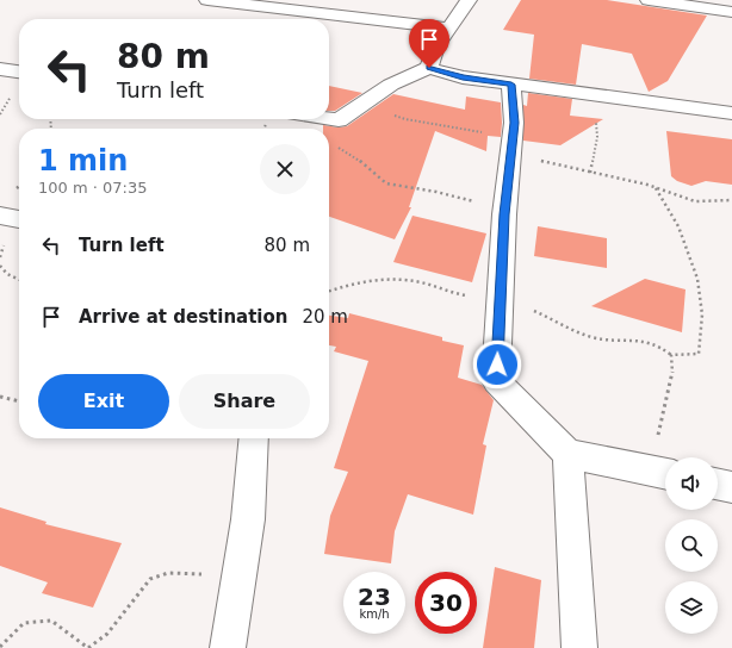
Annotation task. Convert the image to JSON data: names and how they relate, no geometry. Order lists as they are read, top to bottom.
{
  "page": {
    "turn": ["80 m", "Turn left"],
    "heading": ["1 min", "100 m · 07:35"],
    "list": [
      {
        "name": "Turn left",
        "value": "80 m"
      },
      {
        "name": "Arrive at destination",
        "value": "20 m"
      }
    ],
    "buttons": ["Exit", "Share"],
    "speed": "23 km/h",
    "limit": "30"
  }
}
